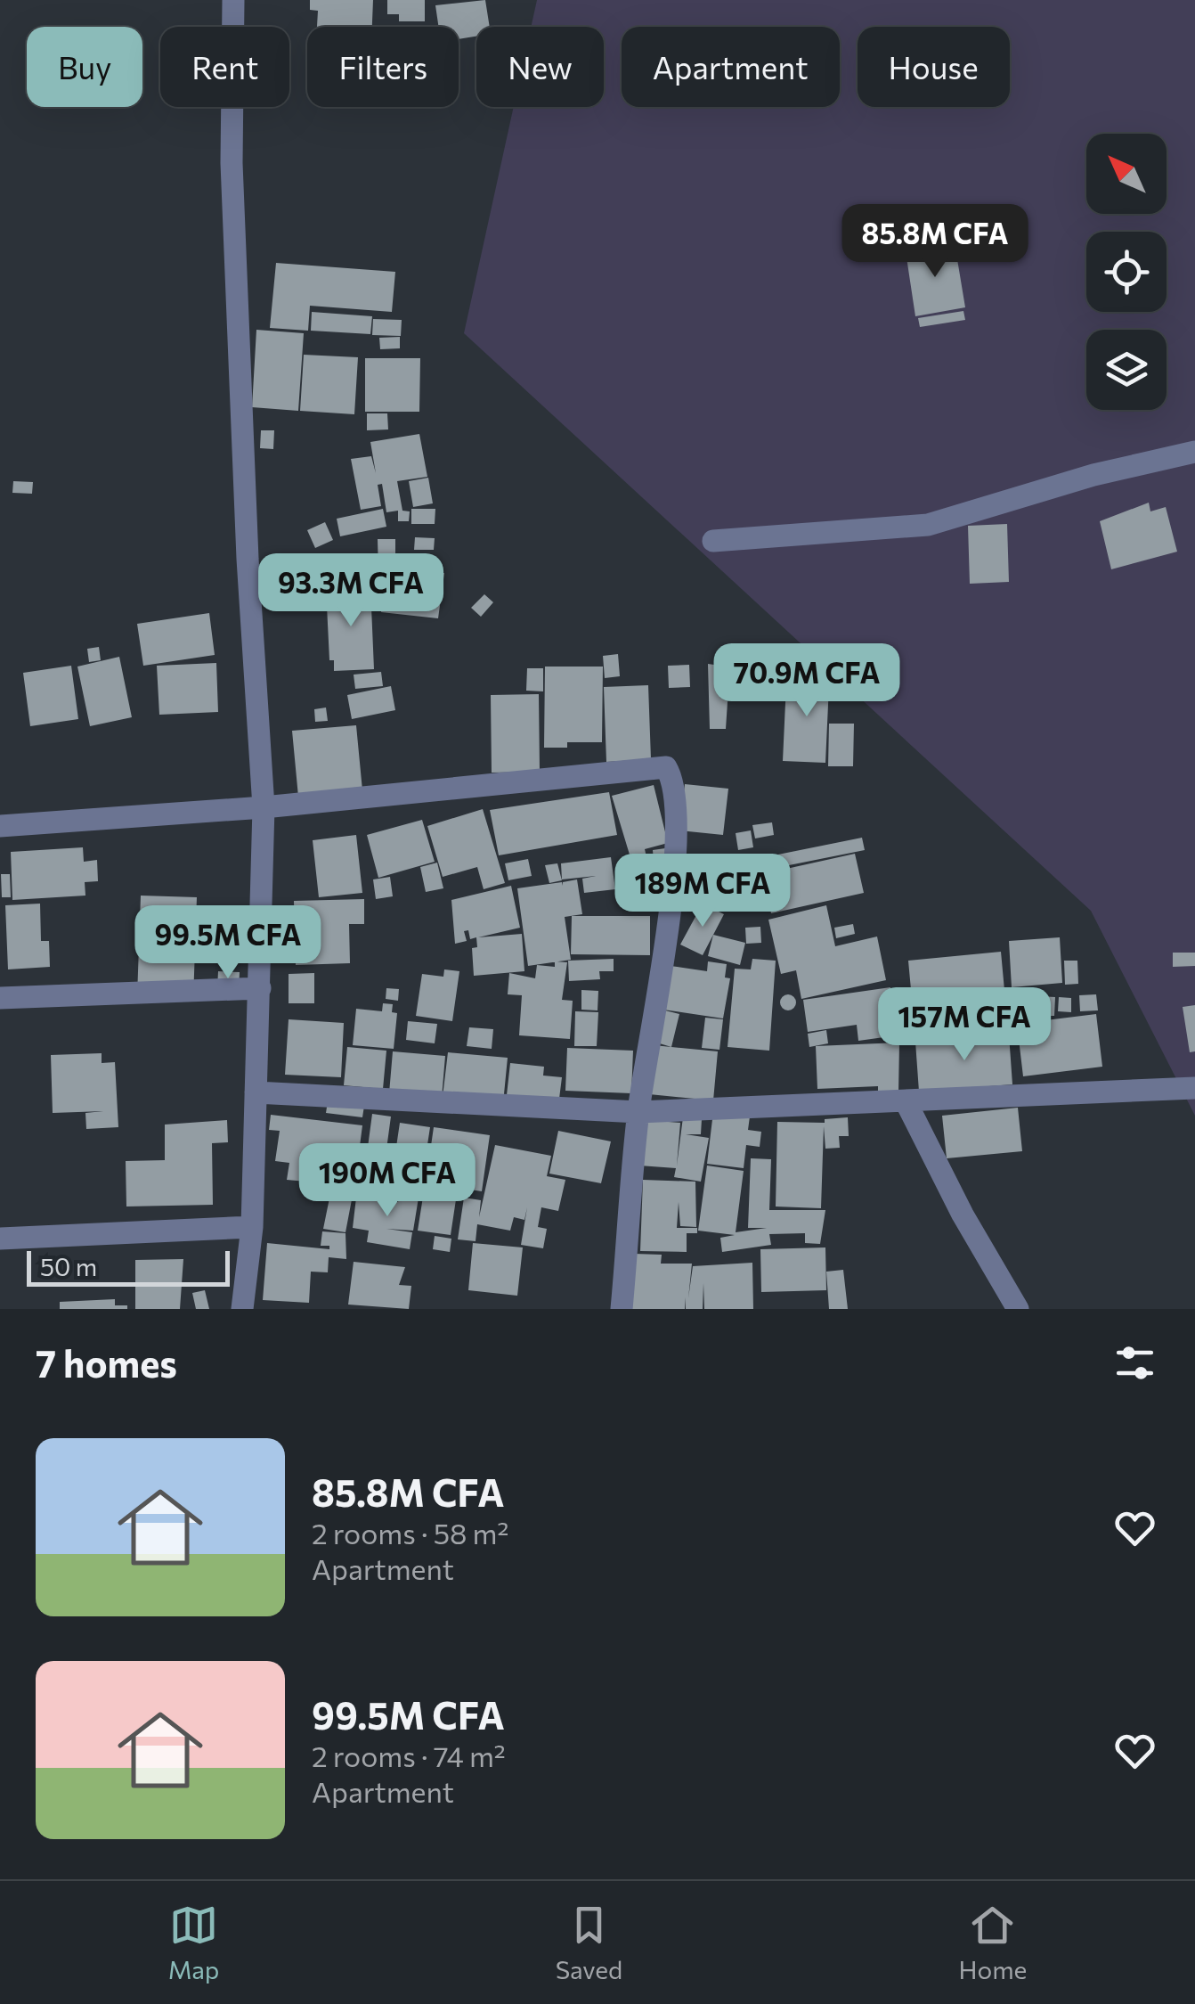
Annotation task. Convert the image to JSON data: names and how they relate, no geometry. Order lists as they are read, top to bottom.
{
  "scale_bar": "50 m",
  "north": "top left",
  "page": {
    "chip": [
      "Buy",
      "Rent",
      "Filters",
      "New",
      "Apartment",
      "House"
    ],
    "price": [
      "85.8M CFA",
      "93.3M CFA",
      "70.9M CFA",
      "189M CFA",
      "99.5M CFA",
      "157M CFA",
      "190M CFA"
    ],
    "scale": "50 m",
    "heading": "7 homes",
    "list": [
      {
        "name": "85.8M CFA",
        "note": "2 rooms · 58 m² · Apartment"
      },
      {
        "name": "99.5M CFA",
        "note": "2 rooms · 74 m² · Apartment"
      }
    ],
    "tabs": ["Map", "Saved", "Home"]
  }
}
